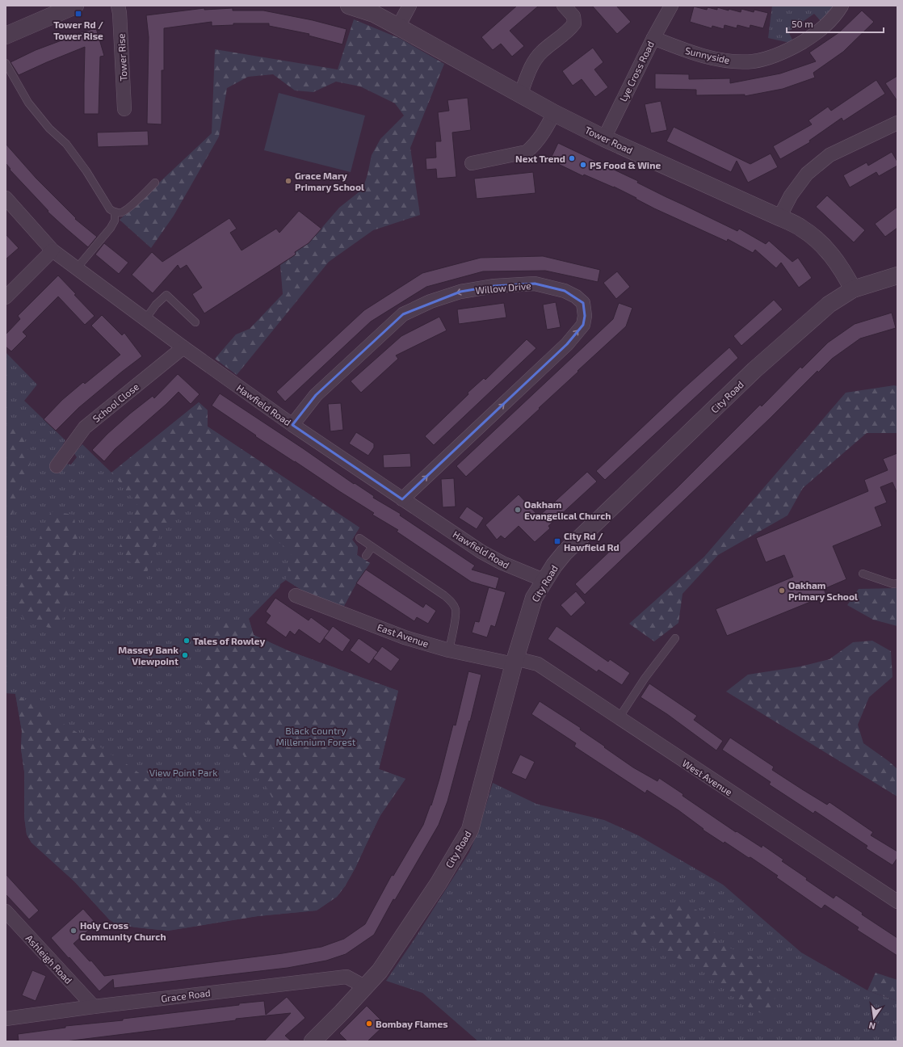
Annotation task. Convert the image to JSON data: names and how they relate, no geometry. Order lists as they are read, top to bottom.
{
  "streets": {
    "street": [
      "Sunnyside",
      "Tower Rise",
      "Lye Cross Road",
      "Tower Road",
      "Willow Drive",
      "City Road",
      "School Close",
      "Hawfield Road",
      "East Avenue",
      "West Avenue",
      "Ashleigh Road",
      "Grace Road"
    ]
  },
  "crossings": [
    ["Sunnyside", "Lye Cross Road"],
    ["Lye Cross Road", "Tower Road"],
    ["Tower Road", "City Road"],
    ["Willow Drive", "Hawfield Road"],
    ["City Road", "Hawfield Road"],
    ["City Road", "East Avenue"],
    ["City Road", "West Avenue"],
    ["City Road", "Grace Road"],
    ["School Close", "Hawfield Road"],
    ["East Avenue", "West Avenue"],
    ["Ashleigh Road", "Grace Road"]
  ],
  "parks": ["Black Country Millennium Forest", "View Point Park"],
  "places": {
    "transit": ["Tower Rd / Tower Rise", "City Rd / Hawfield Rd"],
    "other": [
      "Next Trend",
      "PS Food & Wine",
      "Grace Mary Primary School",
      "Oakham Evangelical Church",
      "Oakham Primary School",
      "Tales of Rowley",
      "Massey Bank Viewpoint",
      "Holy Cross Community Church",
      "Bombay Flames"
    ]
  },
  "scale_bar": "50 m",
  "north": "bottom"
}
